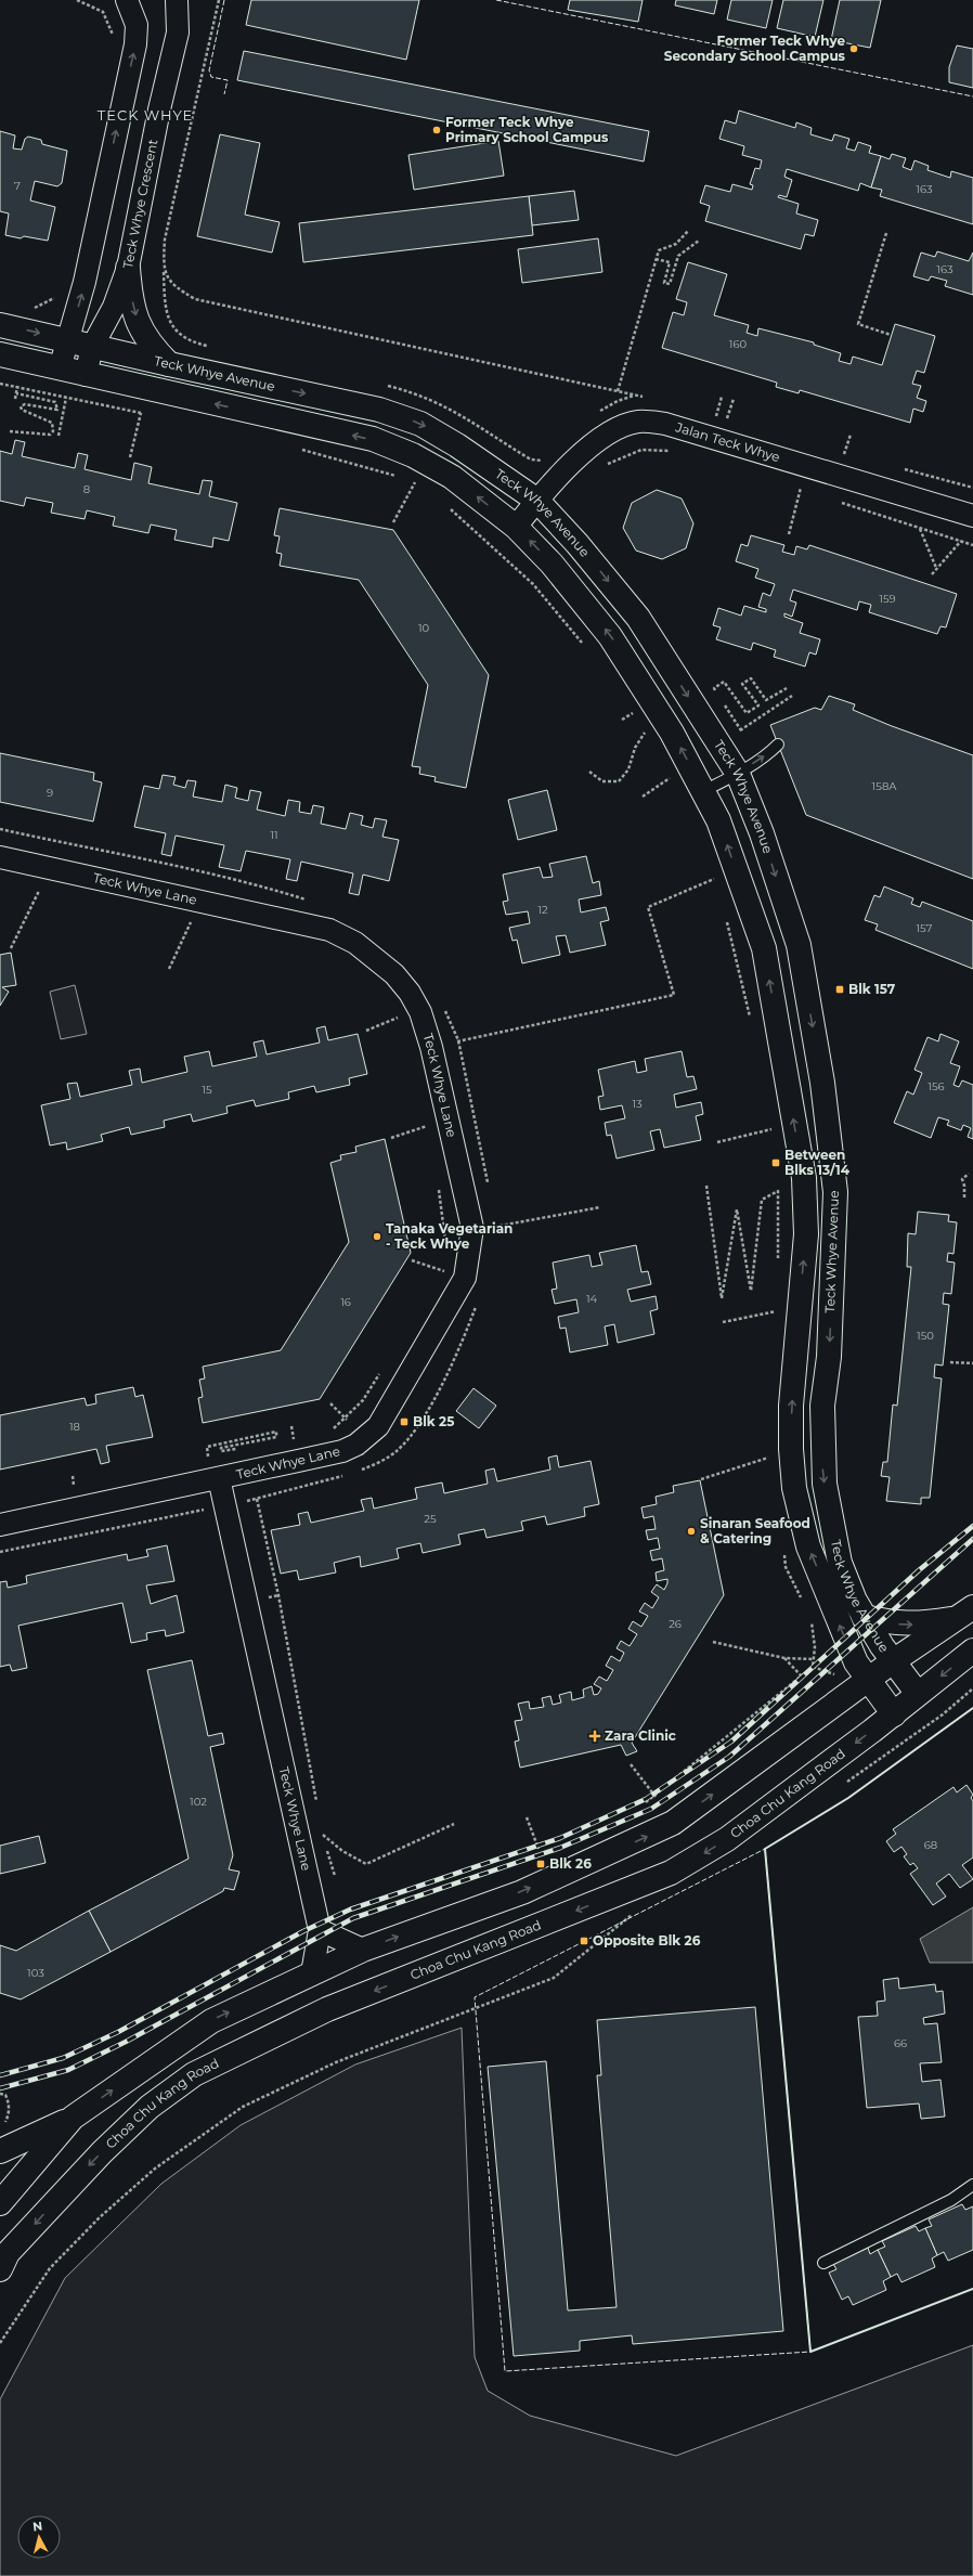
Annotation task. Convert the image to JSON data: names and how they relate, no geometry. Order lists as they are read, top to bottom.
{
  "streets": {
    "main road": ["Teck Whye Avenue", "Choa Chu Kang Road"],
    "street": ["Teck Whye Crescent", "Jalan Teck Whye", "Teck Whye Lane"]
  },
  "crossings": [
    ["Teck Whye Crescent", "Teck Whye Avenue"],
    ["Teck Whye Avenue", "Jalan Teck Whye"],
    ["Teck Whye Avenue", "Choa Chu Kang Road"]
  ],
  "districts": ["TECK WHYE"],
  "places": {
    "other": [
      "Former Teck Whye Secondary School Campus",
      "Former Teck Whye Primary School Campus",
      "Tanaka Vegetarian - Teck Whye",
      "Sinaran Seafood & Catering"
    ],
    "transit": [
      "Blk 157",
      "Between Blks 13/14",
      "Blk 25",
      "Blk 26",
      "Opposite Blk 26"
    ],
    "health": ["Zara Clinic"]
  },
  "house_numbers": [
    "7",
    "163",
    "163",
    "160",
    "8",
    "159",
    "10",
    "158A",
    "9",
    "11",
    "12",
    "157",
    "156",
    "15",
    "13",
    "14",
    "16",
    "150",
    "18",
    "25",
    "26",
    "102",
    "68",
    "103",
    "66"
  ],
  "north": "top"
}
